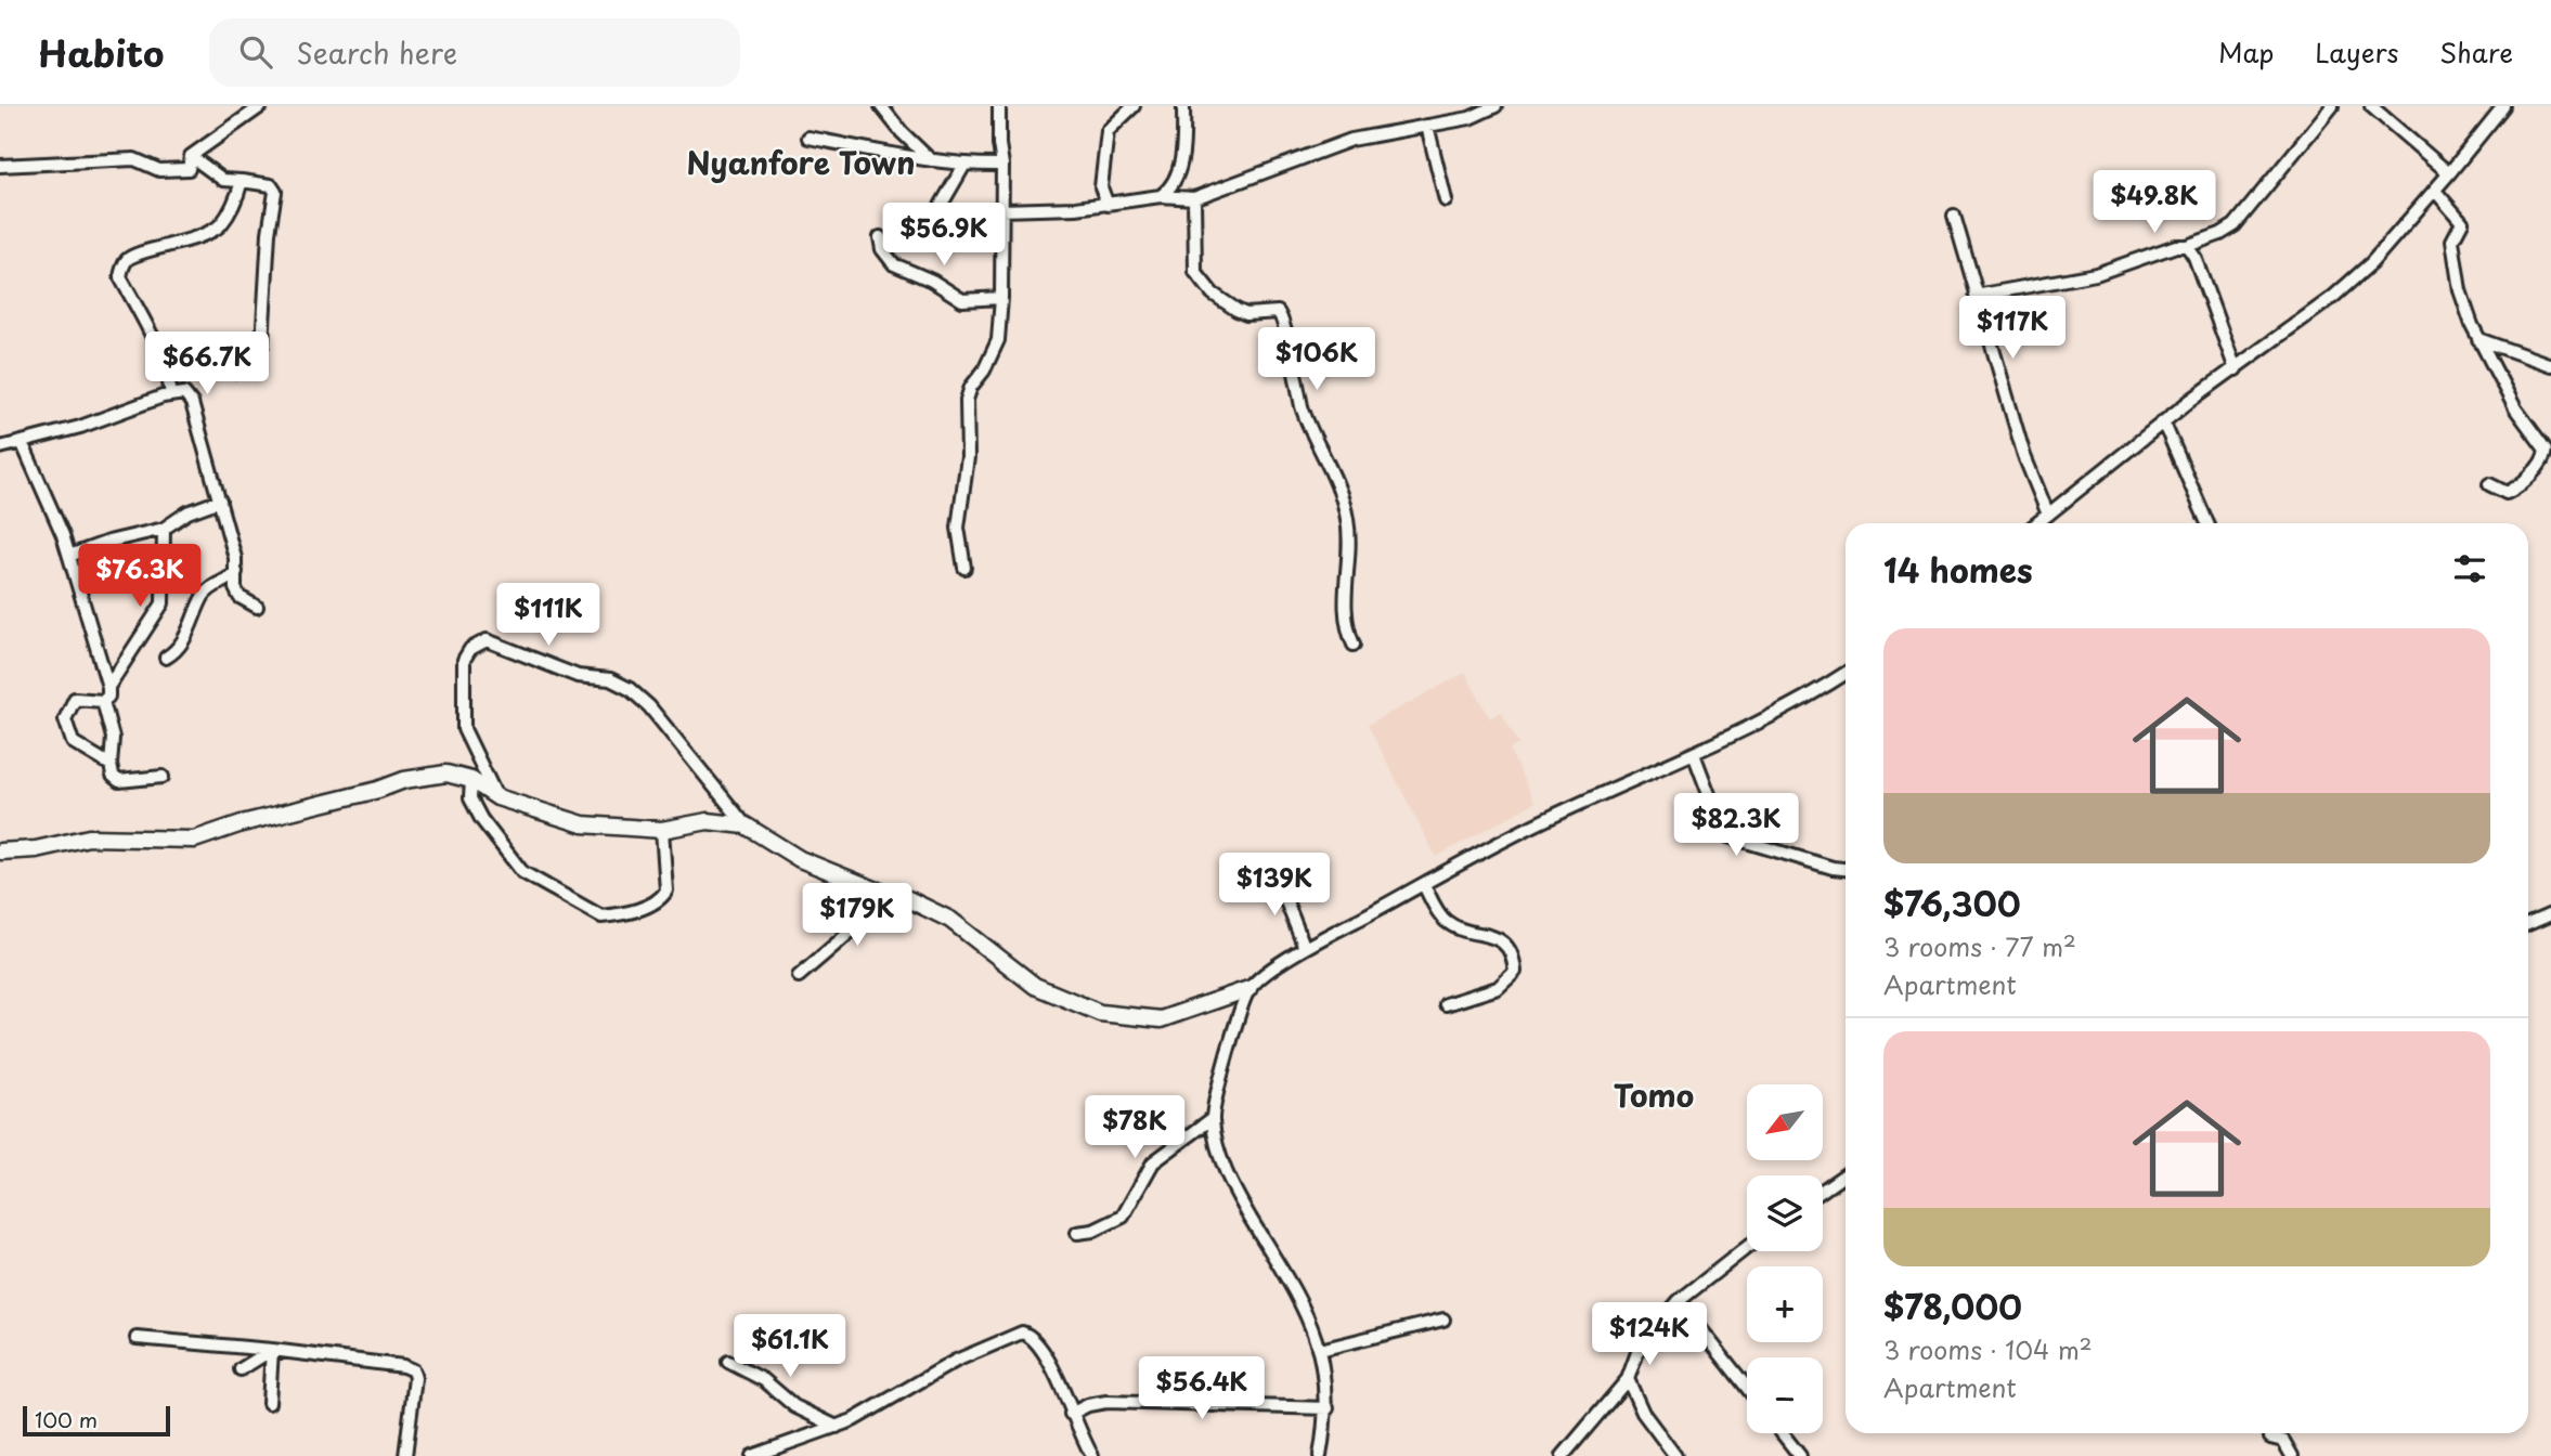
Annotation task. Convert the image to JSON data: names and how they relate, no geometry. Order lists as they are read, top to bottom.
{
  "districts": ["Nyanfore Town", "Tomo"],
  "scale_bar": "100 m",
  "north": "bottom left",
  "page": {
    "header": "Habito",
    "search": "Search here",
    "nav": ["Map", "Layers", "Share"],
    "price": [
      "$49.8K",
      "$56.9K",
      "$117K",
      "$106K",
      "$66.7K",
      "$76.3K",
      "$111K",
      "$82.3K",
      "$139K",
      "$179K",
      "$78K",
      "$124K",
      "$61.1K",
      "$56.4K"
    ],
    "heading": "14 homes",
    "list": [
      {
        "name": "$76,300",
        "note": "3 rooms · 77 m² · Apartment"
      },
      {
        "name": "$78,000",
        "note": "3 rooms · 104 m² · Apartment"
      }
    ],
    "map_buttons": ["+", "−"],
    "scale": "100 m"
  }
}
